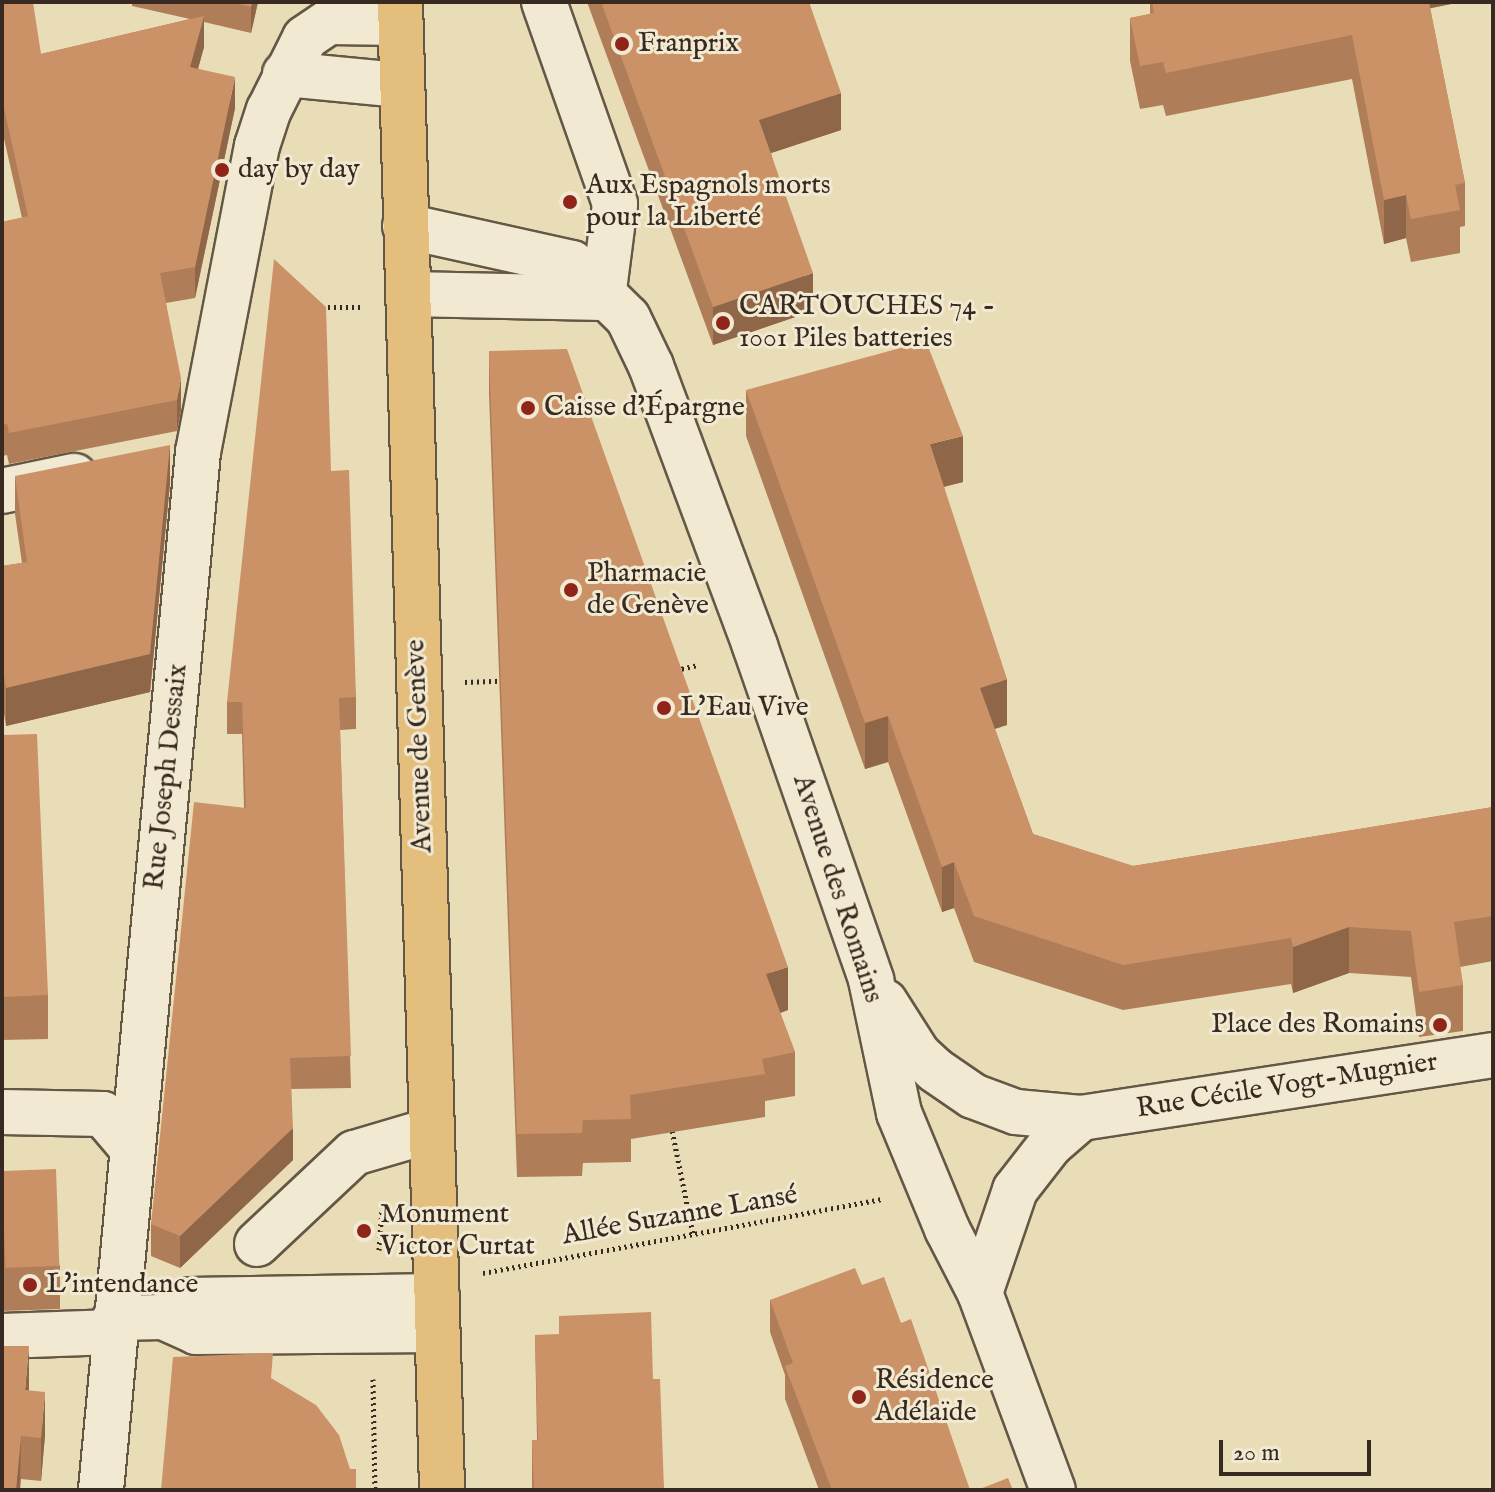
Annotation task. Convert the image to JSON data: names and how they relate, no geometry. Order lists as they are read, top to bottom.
{
  "streets": {
    "main road": ["Avenue de Genève"],
    "street": ["Rue Joseph Dessaix", "Avenue des Romains", "Rue Cécile Vogt-Mugnier"],
    "path": ["Allée Suzanne Lansé"]
  },
  "crossings": [
    ["Avenue de Genève", "Rue Joseph Dessaix"],
    ["Avenue de Genève", "Avenue des Romains"],
    ["Avenue de Genève", "Allée Suzanne Lansé"],
    ["Avenue des Romains", "Rue Cécile Vogt-Mugnier"],
    ["Avenue des Romains", "Allée Suzanne Lansé"]
  ],
  "places": [
    "Franprix",
    "day by day",
    "Aux Espagnols morts pour la Liberté",
    "CARTOUCHES 74 - 1001 Piles batteries",
    "Caisse d'Épargne",
    "Pharmacie de Genève",
    "L'Eau Vive",
    "Place des Romains",
    "Monument Victor Curtat",
    "L'intendance",
    "Résidence Adélaïde"
  ],
  "scale_bar": "20 m"
}
